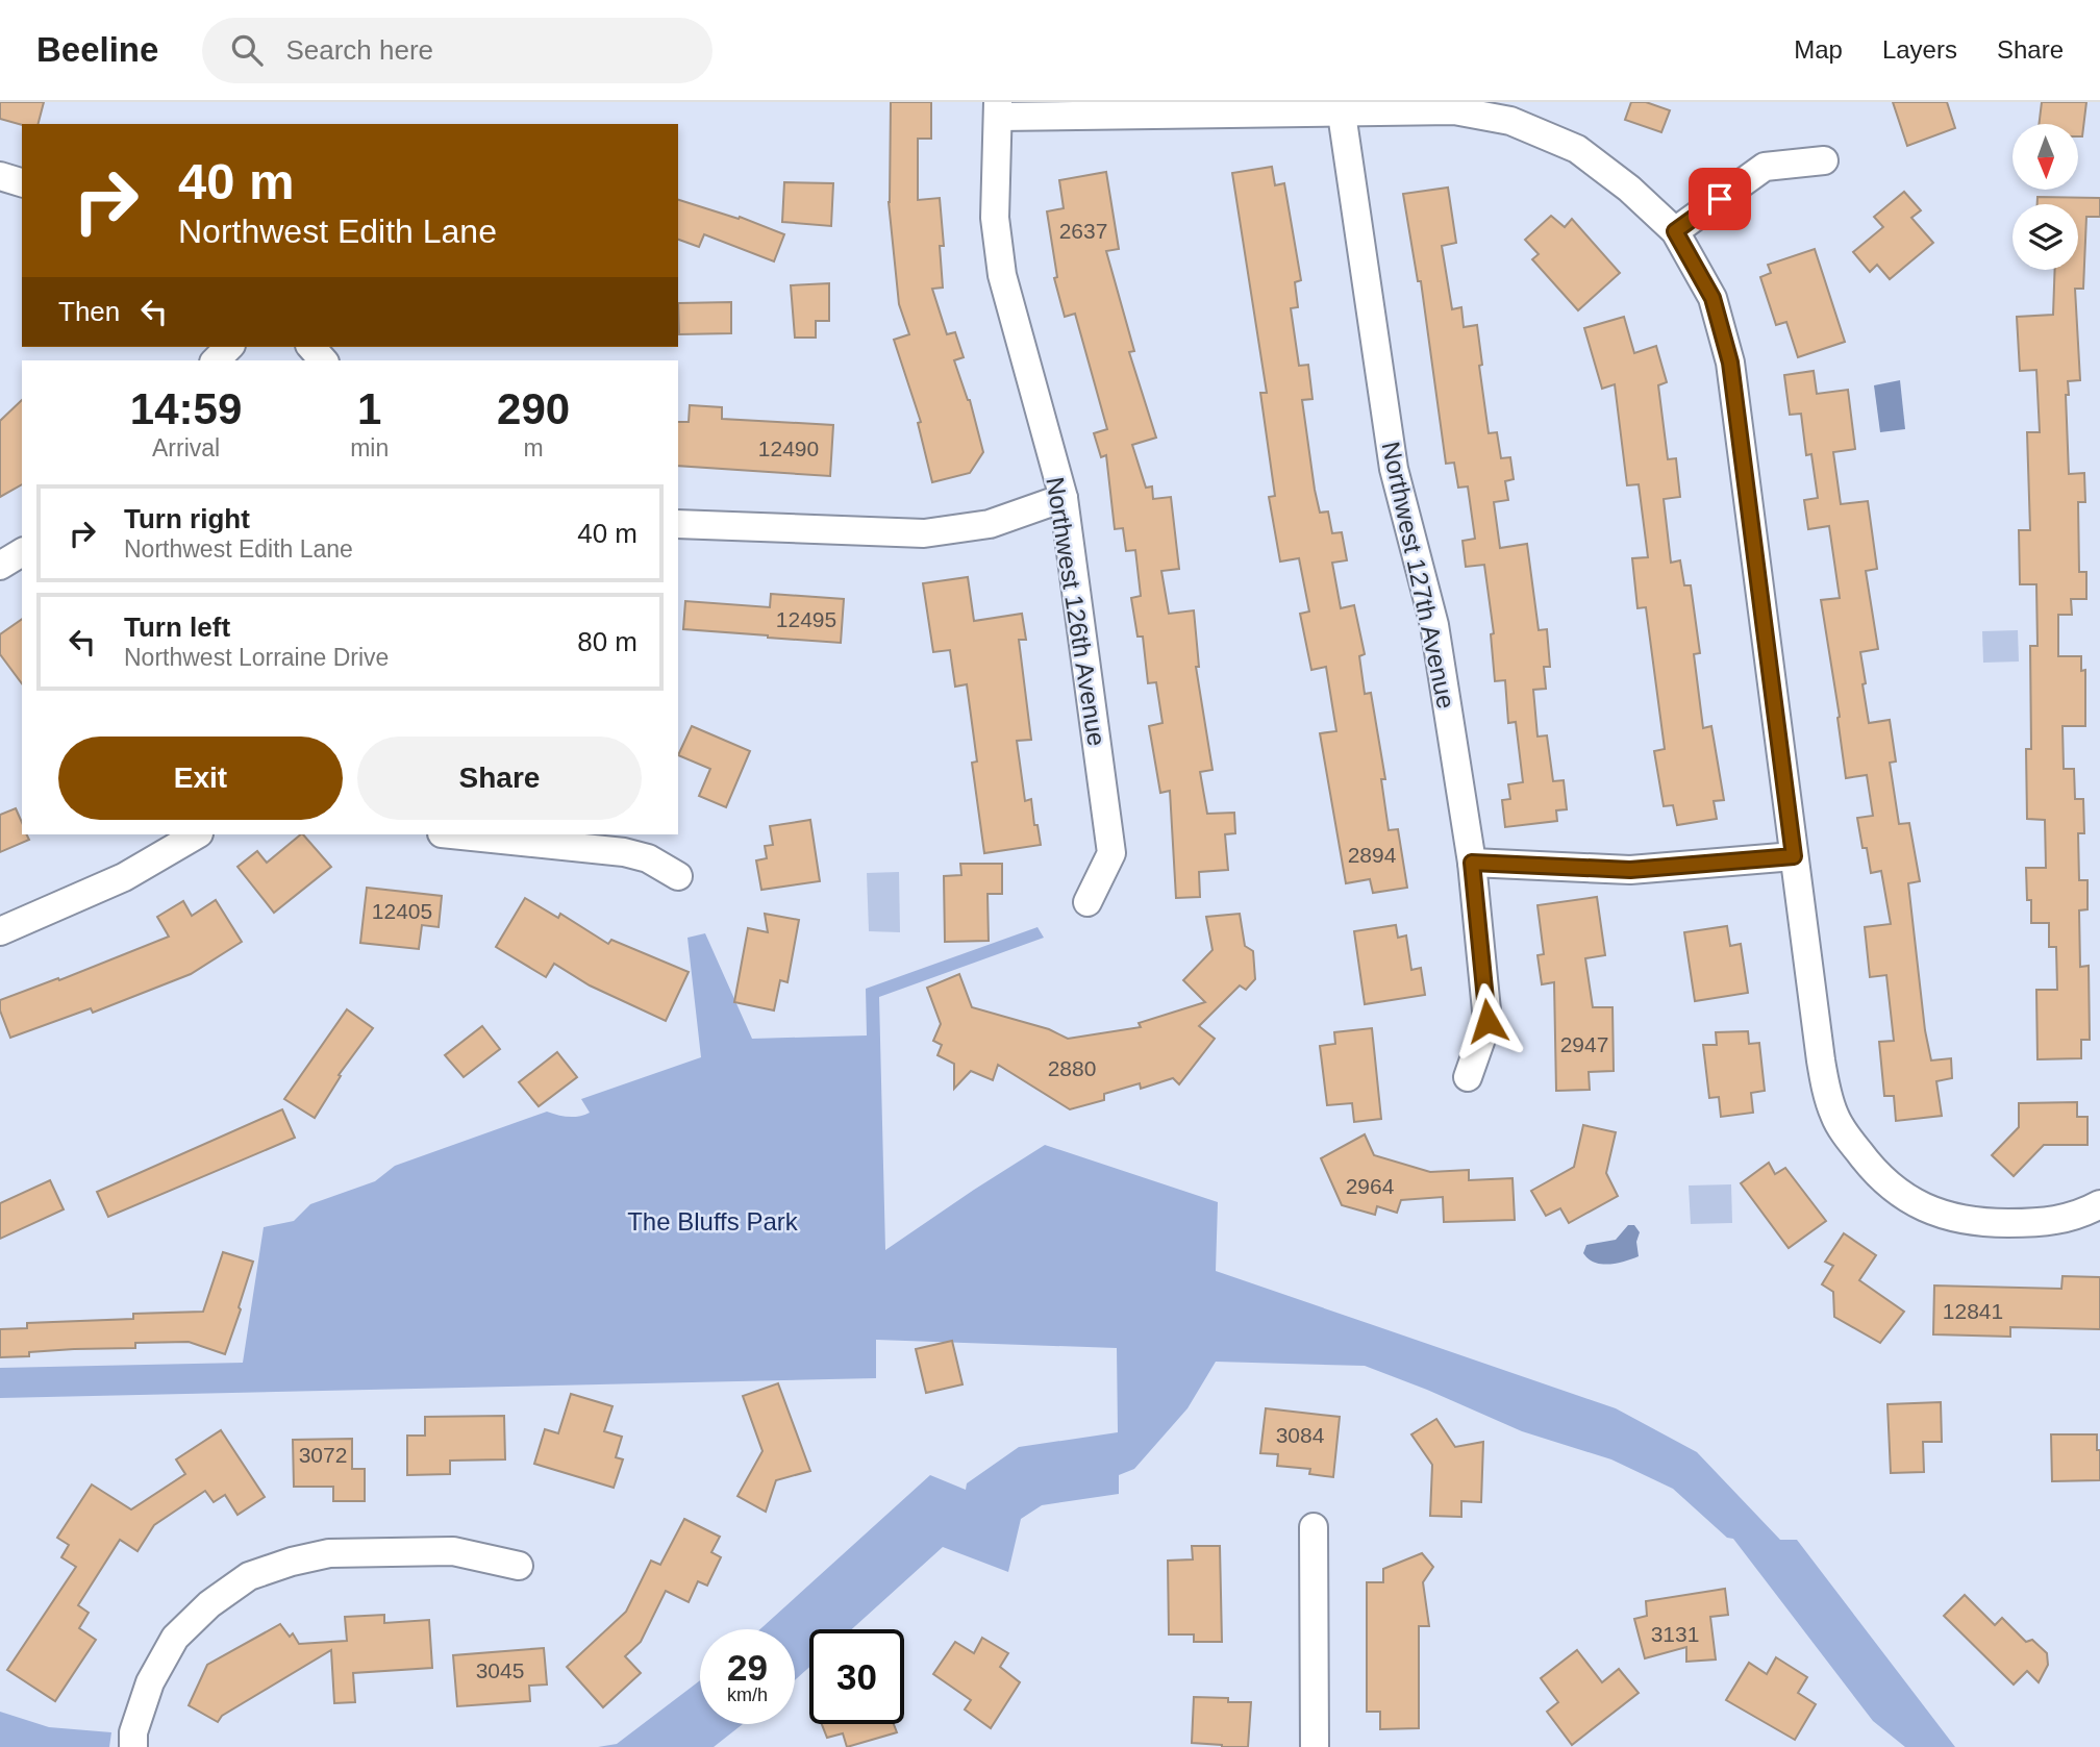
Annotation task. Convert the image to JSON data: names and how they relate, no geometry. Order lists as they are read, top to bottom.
{
  "streets": {
    "street": ["Northwest 127th Avenue", "Northwest 126th Avenue"]
  },
  "parks": ["The Bluffs Park"],
  "house_numbers": [
    "2637",
    "12490",
    "12495",
    "2894",
    "12405",
    "2947",
    "2880",
    "2964",
    "12841",
    "3084",
    "3072",
    "3131",
    "3045"
  ],
  "north": "bottom",
  "page": {
    "header": "Beeline",
    "search": "Search here",
    "nav": ["Map", "Layers", "Share"],
    "turn": ["40 m", "Northwest Edith Lane"],
    "then": "Then",
    "eta": [
      "14:59",
      "Arrival",
      "1",
      "min",
      "290",
      "m"
    ],
    "list": [
      {
        "name": "Turn right",
        "note": "Northwest Edith Lane",
        "value": "40 m"
      },
      {
        "name": "Turn left",
        "note": "Northwest Lorraine Drive",
        "value": "80 m"
      }
    ],
    "buttons": ["Exit", "Share"],
    "speed": "29 km/h",
    "limit": "30"
  }
}
